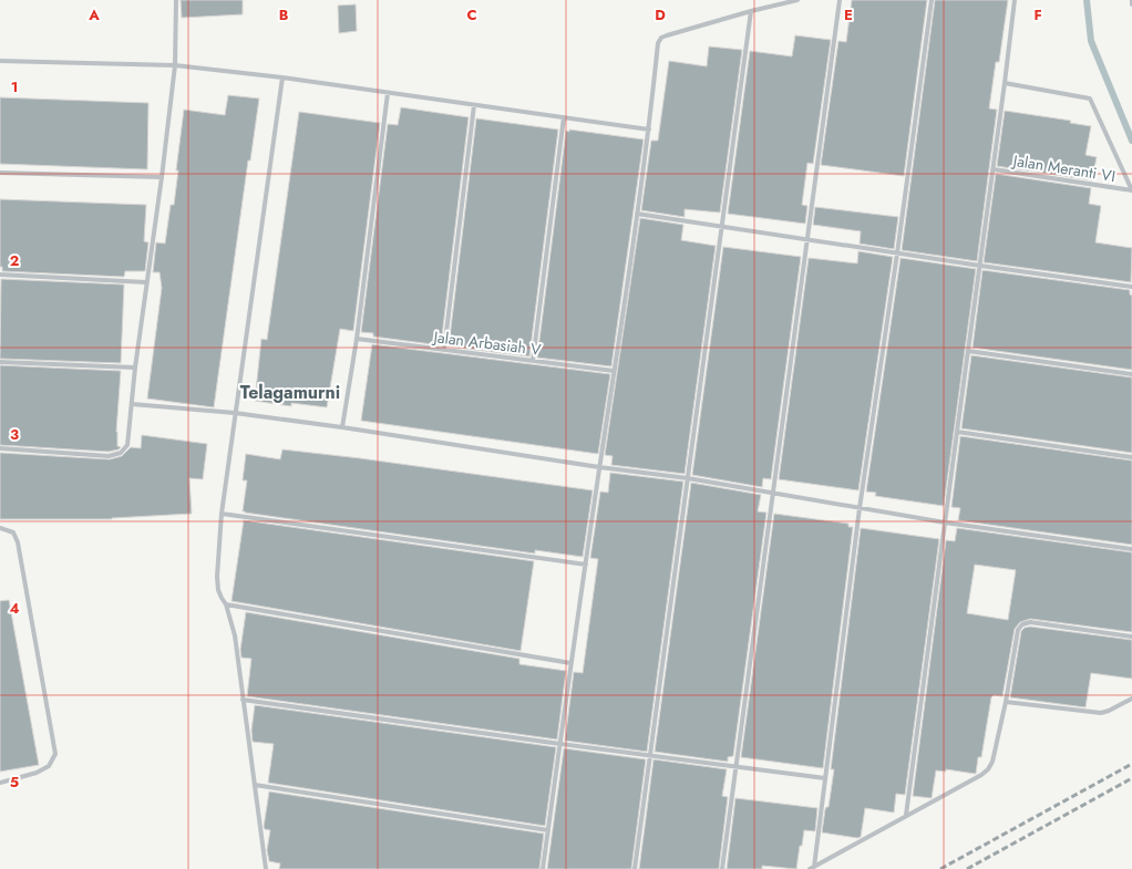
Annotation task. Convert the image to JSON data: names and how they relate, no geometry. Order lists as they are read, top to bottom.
{
  "streets": {
    "street": ["Jalan Meranti VI", "Jalan Arbasiah V"]
  },
  "districts": ["Telagamurni"],
  "grid": {
    "columns": [
      "A",
      "B",
      "C",
      "D",
      "E",
      "F"
    ],
    "rows": [
      "1",
      "2",
      "3",
      "4",
      "5"
    ]
  }
}
